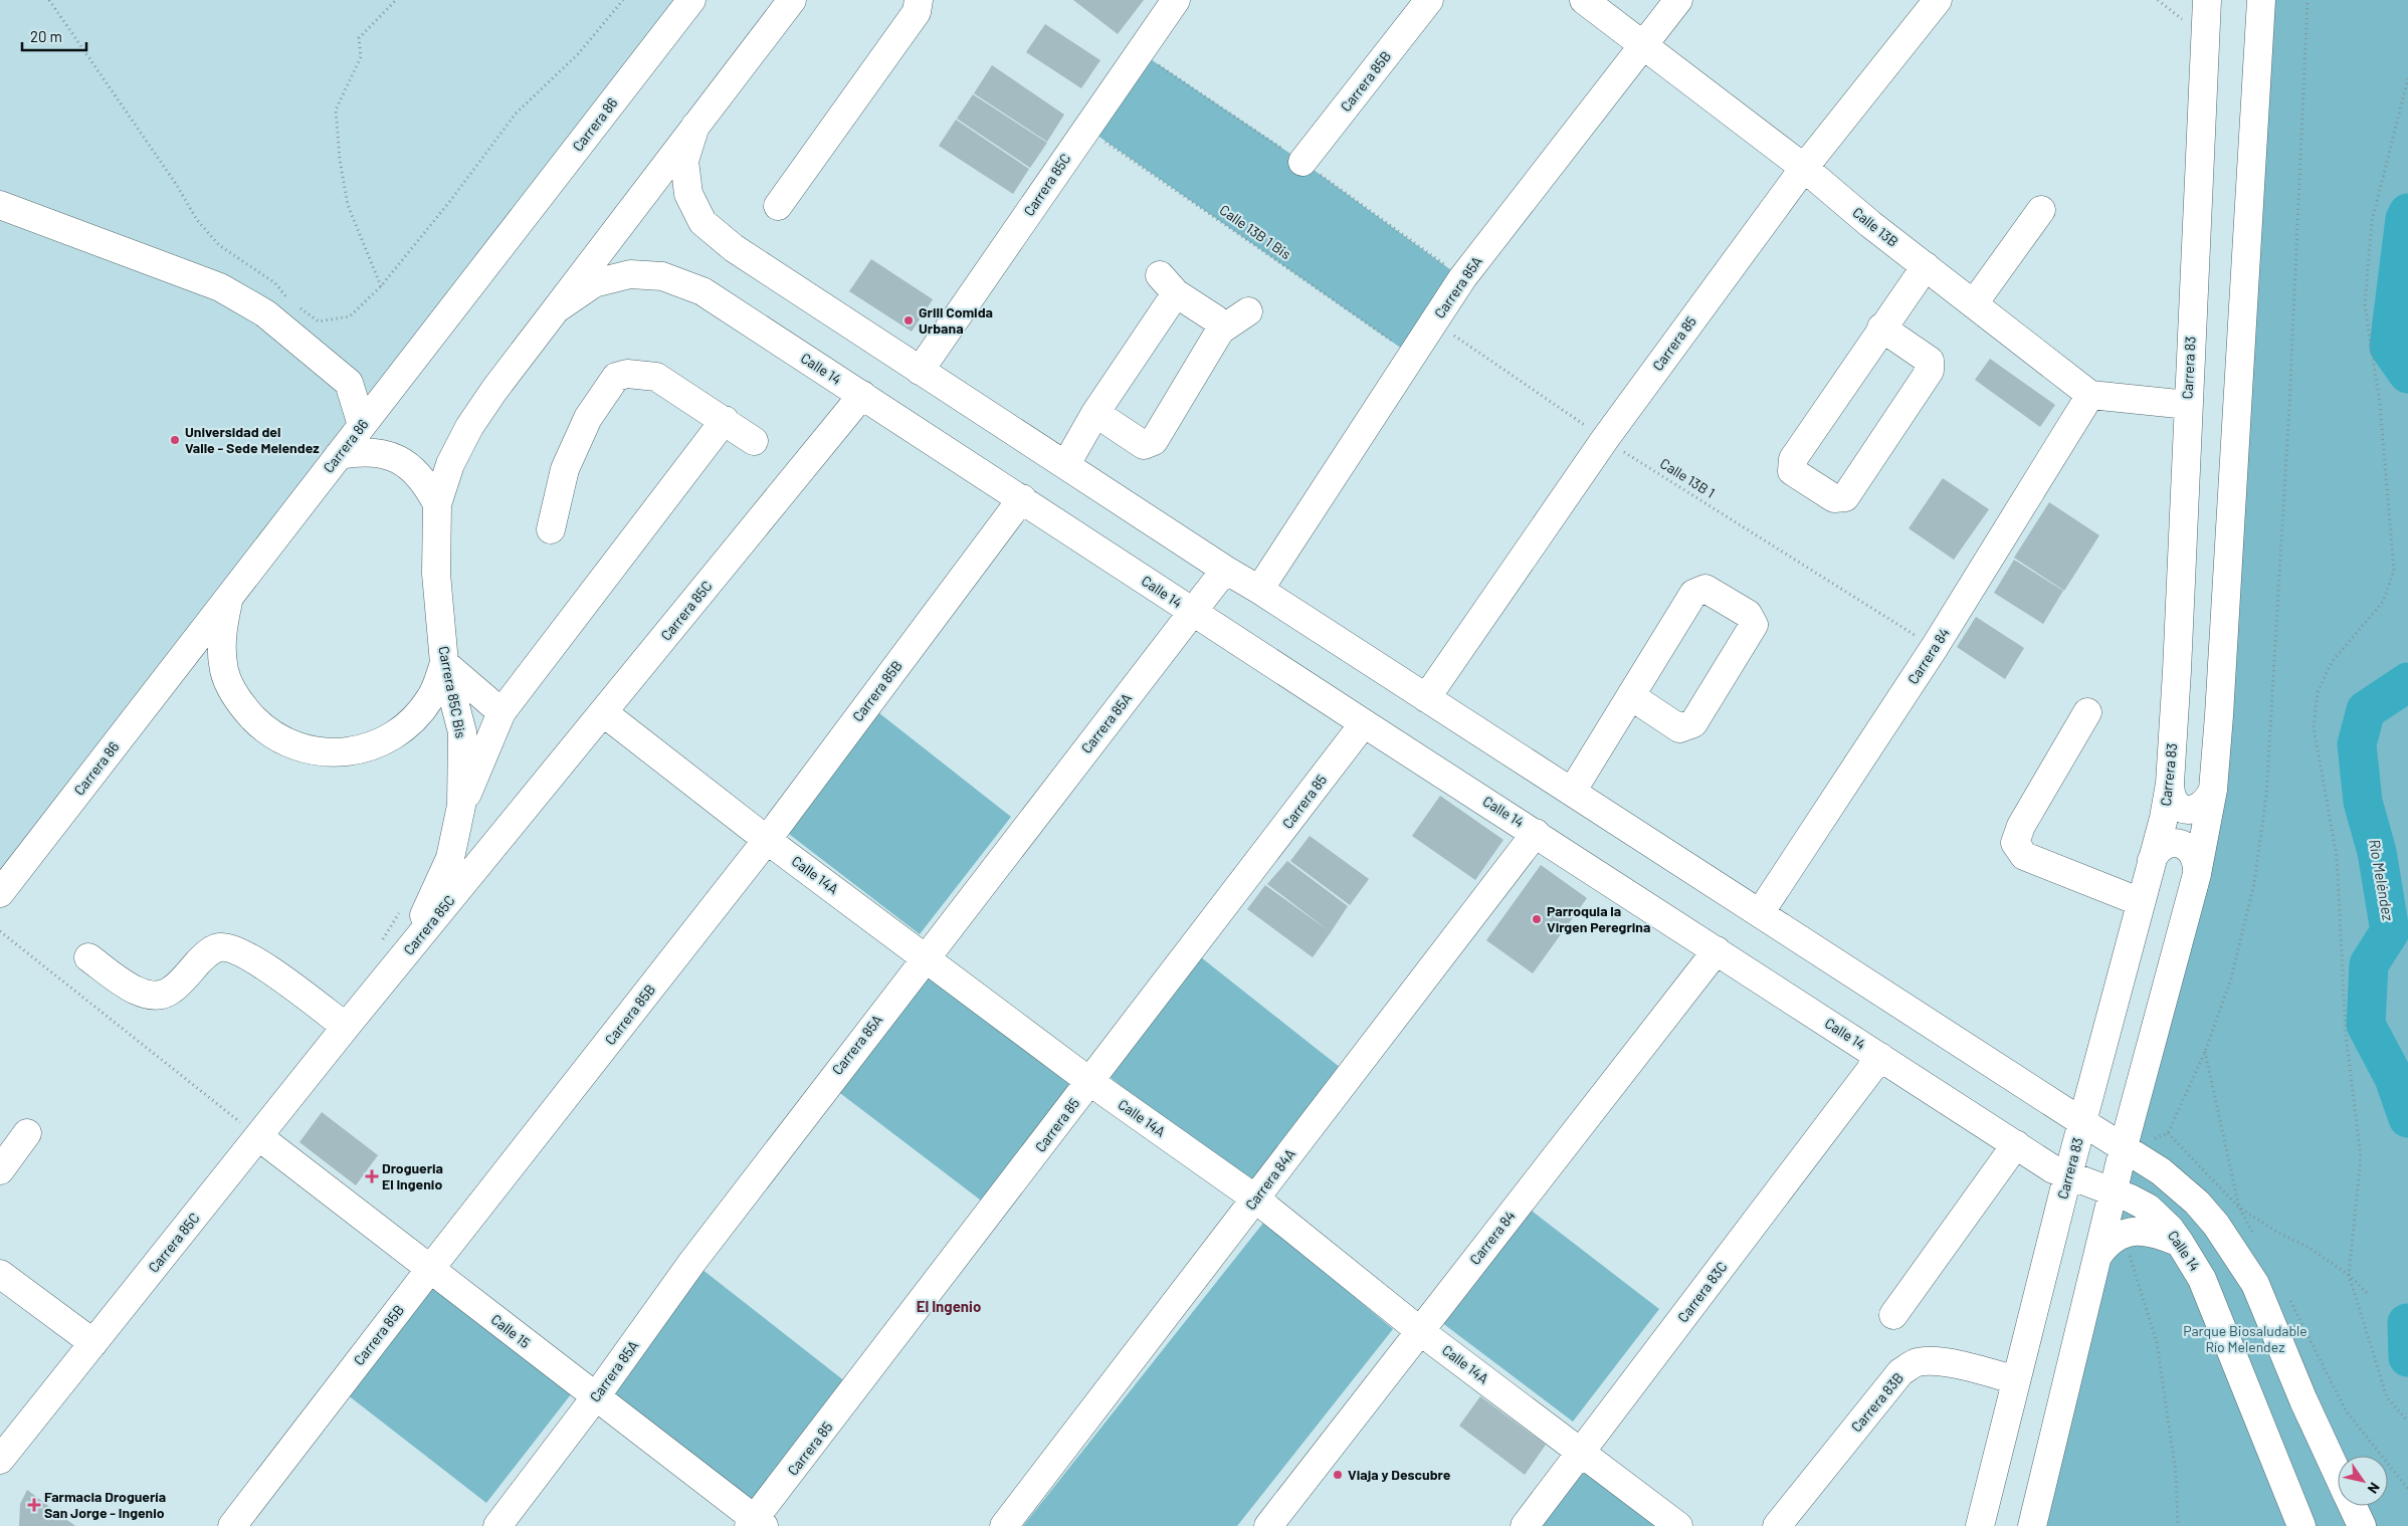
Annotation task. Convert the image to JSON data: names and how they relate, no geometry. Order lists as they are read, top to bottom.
{
  "streets": {
    "street": [
      "Carrera 85B",
      "Carrera 86",
      "Carrera 85C",
      "Calle 13B",
      "Carrera 85A",
      "Carrera 85",
      "Carrera 83",
      "Calle 14",
      "Carrera 84",
      "Carrera 85C Bis",
      "Calle 14A",
      "Carrera 84A",
      "Carrera 83C",
      "Calle 15",
      "Carrera 83B"
    ],
    "path": ["Calle 13B 1 Bis", "Calle 13B 1"]
  },
  "crossings": [
    ["Carrera 85B", "Calle 14"],
    ["Carrera 85B", "Calle 14A"],
    ["Carrera 85B", "Calle 15"],
    ["Carrera 85C", "Calle 13B 1 Bis"],
    ["Carrera 85C", "Calle 14"],
    ["Carrera 85C", "Carrera 85C Bis"],
    ["Carrera 85C", "Calle 14A"],
    ["Carrera 85C", "Calle 15"],
    ["Calle 13B", "Carrera 85A"],
    ["Calle 13B", "Carrera 85"],
    ["Calle 13B", "Carrera 84"],
    ["Calle 13B 1 Bis", "Carrera 85A"],
    ["Carrera 85A", "Calle 14"],
    ["Carrera 85A", "Calle 13B 1"],
    ["Carrera 85A", "Calle 14A"],
    ["Carrera 85A", "Calle 15"],
    ["Carrera 85", "Calle 14"],
    ["Carrera 85", "Calle 13B 1"],
    ["Carrera 85", "Calle 14A"],
    ["Carrera 85", "Calle 15"],
    ["Carrera 83", "Calle 14"],
    ["Carrera 83", "Carrera 83B"],
    ["Calle 14", "Carrera 84"],
    ["Calle 14", "Carrera 85C Bis"],
    ["Calle 14", "Carrera 84A"],
    ["Calle 14", "Carrera 83C"],
    ["Calle 13B 1", "Carrera 84"],
    ["Carrera 84", "Calle 14A"],
    ["Calle 14A", "Carrera 84A"],
    ["Calle 14A", "Carrera 83C"]
  ],
  "districts": ["El Ingenio"],
  "water": ["Río Meléndez"],
  "parks": ["Parque Biosaludable Río Melendez"],
  "places": {
    "other": [
      "Grill Comida Urbana",
      "Universidad del Valle - Sede Melendez",
      "Parroquia la Virgen Peregrina",
      "Viaja y Descubre"
    ],
    "health": ["Drogueria El Ingenio", "Farmacia Droguería San Jorge - Ingenio"]
  },
  "scale_bar": "20 m",
  "north": "bottom right"
}
